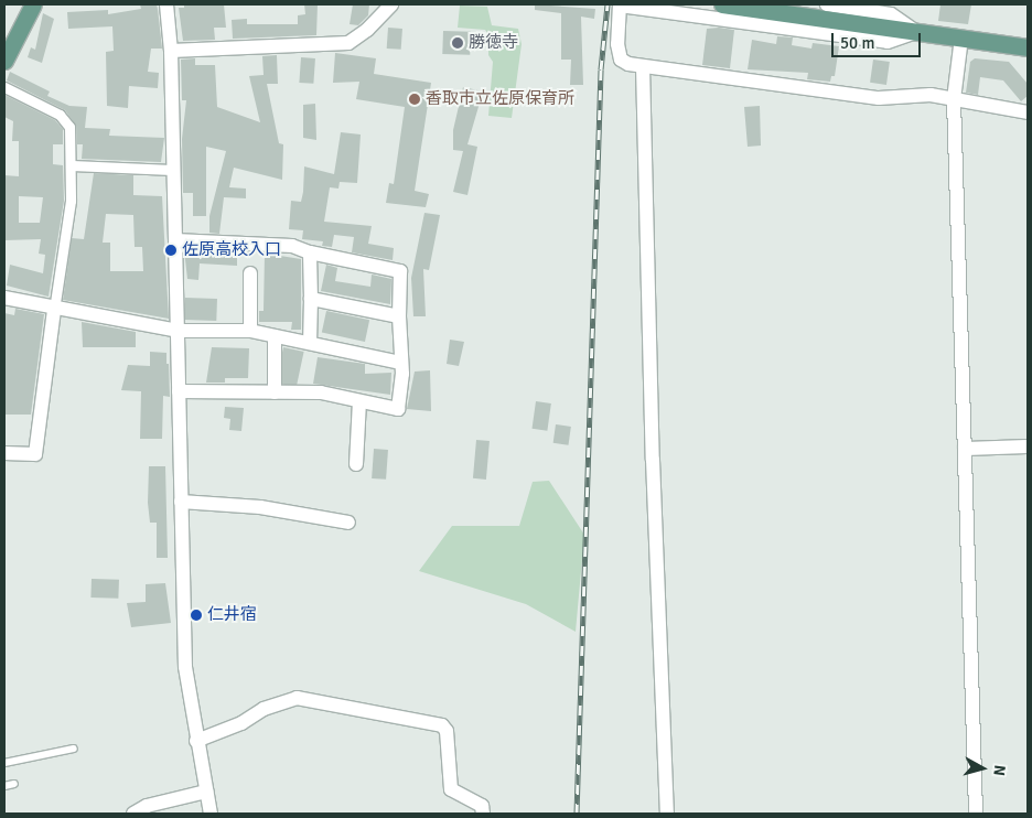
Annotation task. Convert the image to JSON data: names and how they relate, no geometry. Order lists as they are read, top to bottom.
{
  "places": [
    "勝徳寺",
    "香取市立佐原保育所",
    "佐原高校入口",
    "仁井宿"
  ],
  "scale_bar": "50 m",
  "north": "right"
}
